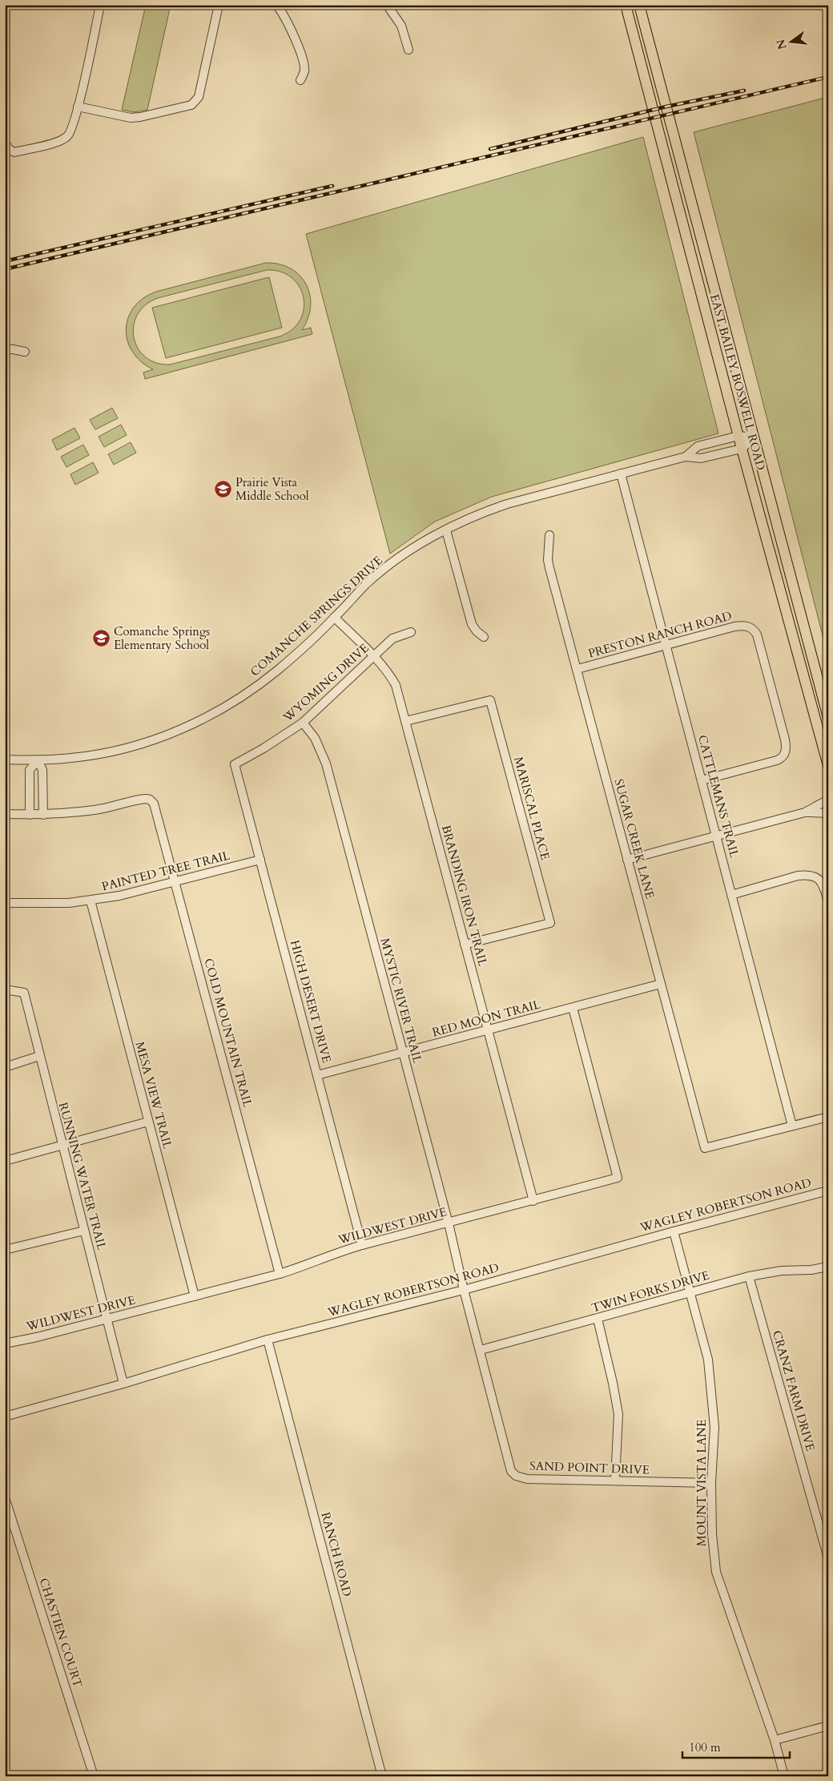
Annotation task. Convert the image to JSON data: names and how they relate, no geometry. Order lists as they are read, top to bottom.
{
  "streets": {
    "main road": ["EAST BAILEY BOSWELL ROAD"],
    "street": [
      "COMANCHE SPRINGS DRIVE",
      "PRESTON RANCH ROAD",
      "WYOMING DRIVE",
      "CATTLEMANS TRAIL",
      "MARISCAL PLACE",
      "SUGAR CREEK LANE",
      "PAINTED TREE TRAIL",
      "BRANDING IRON TRAIL",
      "MYSTIC RIVER TRAIL",
      "HIGH DESERT DRIVE",
      "RED MOON TRAIL",
      "COLD MOUNTAIN TRAIL",
      "MESA VIEW TRAIL",
      "RUNNING WATER TRAIL",
      "WAGLEY ROBERTSON ROAD",
      "WILDWEST DRIVE",
      "TWIN FORKS DRIVE",
      "CRANZ FARM DRIVE",
      "SAND POINT DRIVE",
      "MOUNT VISTA LANE",
      "RANCH ROAD",
      "CHASTIEN COURT"
    ]
  },
  "crossings": [
    ["EAST BAILEY BOSWELL ROAD", "COMANCHE SPRINGS DRIVE"],
    ["COMANCHE SPRINGS DRIVE", "CATTLEMANS TRAIL"],
    ["COMANCHE SPRINGS DRIVE", "BRANDING IRON TRAIL"],
    ["PRESTON RANCH ROAD", "CATTLEMANS TRAIL"],
    ["PRESTON RANCH ROAD", "SUGAR CREEK LANE"],
    ["WYOMING DRIVE", "BRANDING IRON TRAIL"],
    ["WYOMING DRIVE", "MYSTIC RIVER TRAIL"],
    ["WYOMING DRIVE", "HIGH DESERT DRIVE"],
    ["CATTLEMANS TRAIL", "SUGAR CREEK LANE"],
    ["MARISCAL PLACE", "BRANDING IRON TRAIL"],
    ["SUGAR CREEK LANE", "RED MOON TRAIL"],
    ["PAINTED TREE TRAIL", "HIGH DESERT DRIVE"],
    ["PAINTED TREE TRAIL", "COLD MOUNTAIN TRAIL"],
    ["PAINTED TREE TRAIL", "MESA VIEW TRAIL"],
    ["BRANDING IRON TRAIL", "RED MOON TRAIL"],
    ["BRANDING IRON TRAIL", "WILDWEST DRIVE"],
    ["MYSTIC RIVER TRAIL", "RED MOON TRAIL"],
    ["MYSTIC RIVER TRAIL", "WAGLEY ROBERTSON ROAD"],
    ["MYSTIC RIVER TRAIL", "WILDWEST DRIVE"],
    ["MYSTIC RIVER TRAIL", "SAND POINT DRIVE"],
    ["HIGH DESERT DRIVE", "RED MOON TRAIL"],
    ["HIGH DESERT DRIVE", "WILDWEST DRIVE"],
    ["RED MOON TRAIL", "WILDWEST DRIVE"],
    ["COLD MOUNTAIN TRAIL", "WILDWEST DRIVE"],
    ["MESA VIEW TRAIL", "WILDWEST DRIVE"],
    ["RUNNING WATER TRAIL", "WAGLEY ROBERTSON ROAD"],
    ["RUNNING WATER TRAIL", "WILDWEST DRIVE"],
    ["WAGLEY ROBERTSON ROAD", "SAND POINT DRIVE"],
    ["WAGLEY ROBERTSON ROAD", "MOUNT VISTA LANE"],
    ["WAGLEY ROBERTSON ROAD", "RANCH ROAD"],
    ["TWIN FORKS DRIVE", "CRANZ FARM DRIVE"],
    ["TWIN FORKS DRIVE", "SAND POINT DRIVE"],
    ["TWIN FORKS DRIVE", "MOUNT VISTA LANE"],
    ["SAND POINT DRIVE", "MOUNT VISTA LANE"]
  ],
  "places": {
    "school or university": ["Prairie Vista Middle School", "Comanche Springs Elementary School"]
  },
  "scale_bar": "100 m",
  "north": "left"
}
